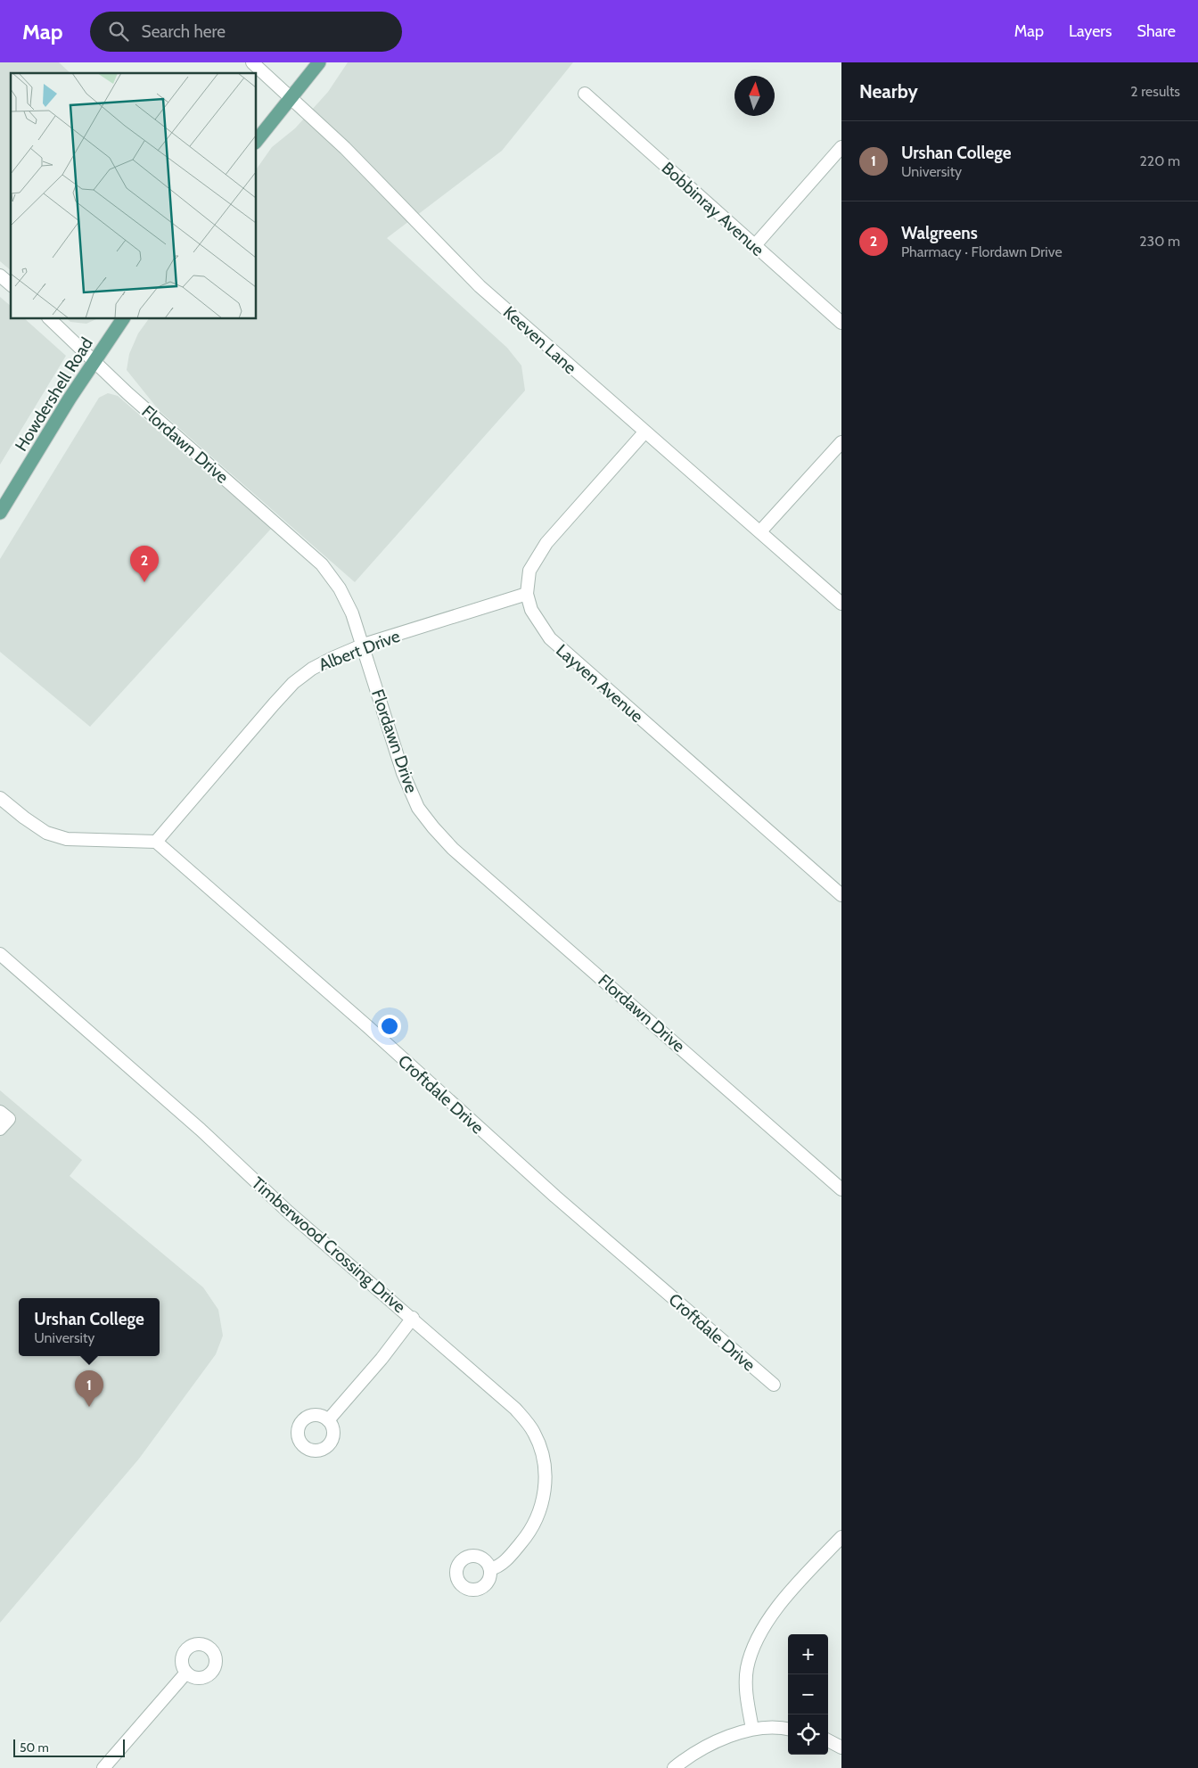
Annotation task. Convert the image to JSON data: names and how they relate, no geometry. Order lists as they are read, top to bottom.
{
  "streets": {
    "main road": ["Howdershell Road"],
    "street": [
      "Bobbinray Avenue",
      "Keeven Lane",
      "Flordawn Drive",
      "Albert Drive",
      "Layven Avenue",
      "Croftdale Drive",
      "Timberwood Crossing Drive"
    ]
  },
  "crossings": [
    ["Keeven Lane", "Layven Avenue"],
    ["Howdershell Road", "Flordawn Drive"],
    ["Flordawn Drive", "Albert Drive"],
    ["Albert Drive", "Layven Avenue"],
    ["Albert Drive", "Croftdale Drive"]
  ],
  "scale_bar": "50 m",
  "north": "top",
  "page": {
    "header": "Map",
    "search": "Search here",
    "nav": ["Map", "Layers", "Share"],
    "heading": ["Nearby", "2 results"],
    "list": [
      {
        "mark": "1",
        "name": "Urshan College",
        "note": "University",
        "value": "220 m"
      },
      {
        "mark": "2",
        "name": "Walgreens",
        "note": "Pharmacy · Flordawn Drive",
        "value": "230 m"
      }
    ],
    "pins": ["2", "1"],
    "popup": ["Urshan College", "University"],
    "map_buttons": ["+", "−"],
    "scale": "50 m"
  }
}
